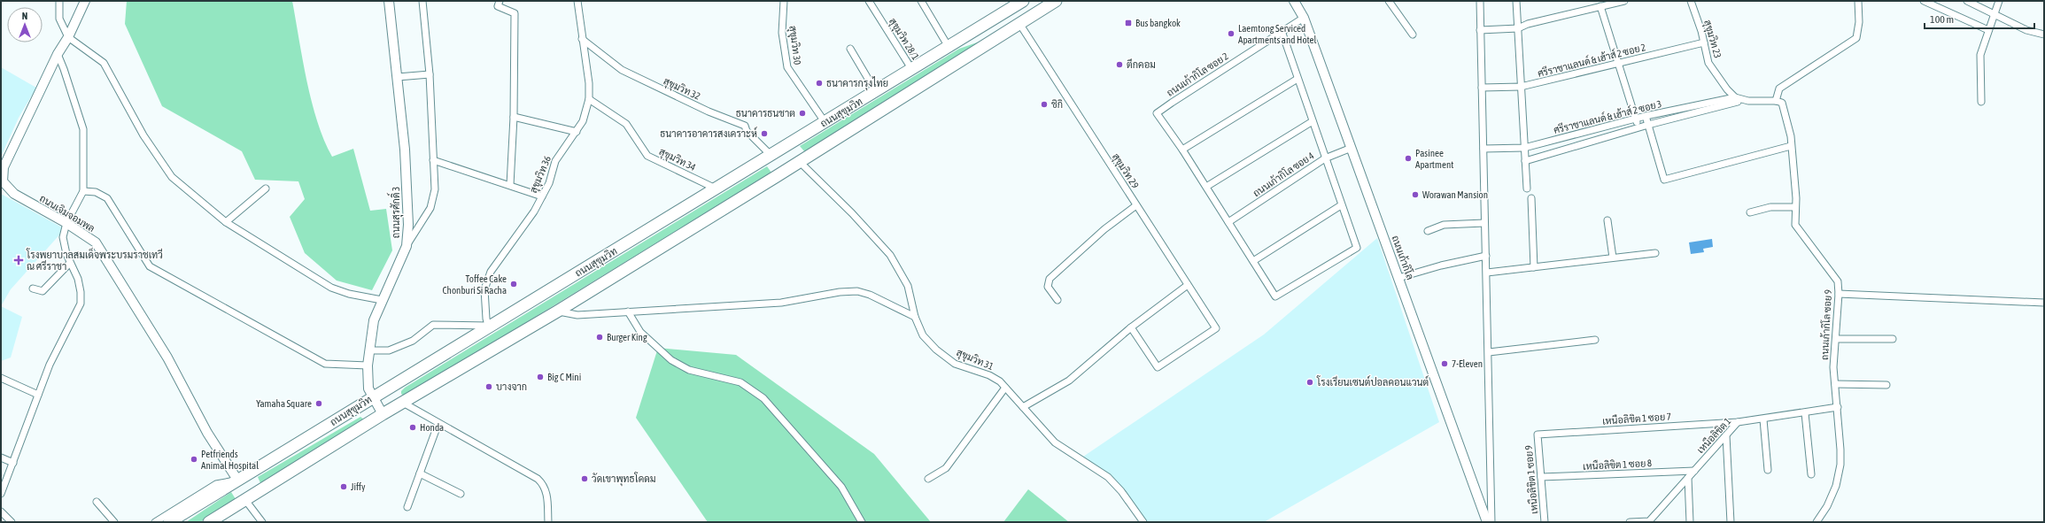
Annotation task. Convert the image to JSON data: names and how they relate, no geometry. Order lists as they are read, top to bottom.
{
  "streets": {
    "highway": ["ถนนสุขุมวิท"],
    "main road": ["ถนนสุรศักดิ์ 3", "ถนนเจิมจอมพล", "ถนนเก้ากิโล"],
    "street": [
      "สุขุมวิท 28/1",
      "สุขุมวิท 23",
      "สุขุมวิท 30",
      "ศรีราชาแลนด์ & เฮ้าส์ 2 ซอย 2",
      "ถนนเก้ากิโล ซอย 2",
      "สุขุมวิท 32",
      "ศรีราชาแลนด์ & เฮ้าส์ 2 ซอย 3",
      "สุขุมวิท 34",
      "สุขุมวิท 29",
      "สุขุมวิท 36",
      "ถนนเก้ากิโล ซอย 4",
      "ถนนเก้ากิโล ซอย 9",
      "สุขุมวิท 31",
      "เหนือลิขิต 1 ซอย 7",
      "เหนือลิขิต 1",
      "เหนือลิขิต 1 ซอย 8",
      "เหนือลิขิต 1 ซอย 9"
    ]
  },
  "crossings": [
    ["สุขุมวิท 28/1", "ถนนสุขุมวิท"],
    ["สุขุมวิท 23", "ศรีราชาแลนด์ & เฮ้าส์ 2 ซอย 2"],
    ["สุขุมวิท 23", "ศรีราชาแลนด์ & เฮ้าส์ 2 ซอย 3"],
    ["สุขุมวิท 30", "ถนนสุขุมวิท"],
    ["ถนนเก้ากิโล ซอย 2", "ถนนเก้ากิโล"],
    ["สุขุมวิท 32", "ถนนสุขุมวิท"],
    ["สุขุมวิท 32", "สุขุมวิท 36"],
    ["ถนนสุขุมวิท", "สุขุมวิท 34"],
    ["ถนนสุขุมวิท", "สุขุมวิท 29"],
    ["ถนนสุขุมวิท", "สุขุมวิท 36"],
    ["ถนนสุขุมวิท", "ถนนสุรศักดิ์ 3"],
    ["ถนนสุขุมวิท", "ถนนเจิมจอมพล"],
    ["ถนนสุขุมวิท", "สุขุมวิท 31"],
    ["สุขุมวิท 34", "สุขุมวิท 36"],
    ["ถนนเก้ากิโล ซอย 4", "ถนนเก้ากิโล"],
    ["ถนนเก้ากิโล ซอย 9", "เหนือลิขิต 1"],
    ["เหนือลิขิต 1 ซอย 7", "เหนือลิขิต 1"],
    ["เหนือลิขิต 1 ซอย 7", "เหนือลิขิต 1 ซอย 9"],
    ["เหนือลิขิต 1", "เหนือลิขิต 1 ซอย 8"],
    ["เหนือลิขิต 1 ซอย 8", "เหนือลิขิต 1 ซอย 9"]
  ],
  "places": {
    "transit": ["Bus bangkok"],
    "other": [
      "Laemtong Serviced Apartments and Hotel",
      "ตึกคอม",
      "ธนาคารกรุงไทย",
      "ชิกิ",
      "ธนาคารธนชาต",
      "ธนาคารอาคารสงเคราะห์",
      "Pasinee Apartment",
      "Worawan Mansion",
      "Toffee Cake Chonburi Si Racha",
      "Burger King",
      "7-Eleven",
      "Big C Mini",
      "โรงเรียนเซนต์ปอลคอนแวนต์",
      "บางจาก",
      "Yamaha Square",
      "Honda",
      "Petfriends Animal Hospital",
      "วัดเขาพุทธโคดม",
      "Jiffy"
    ],
    "health": ["โรงพยาบาลสมเด็จพระบรมราชเทวี ณ ศรีราชา"]
  },
  "scale_bar": "100 m",
  "north": "top"
}
